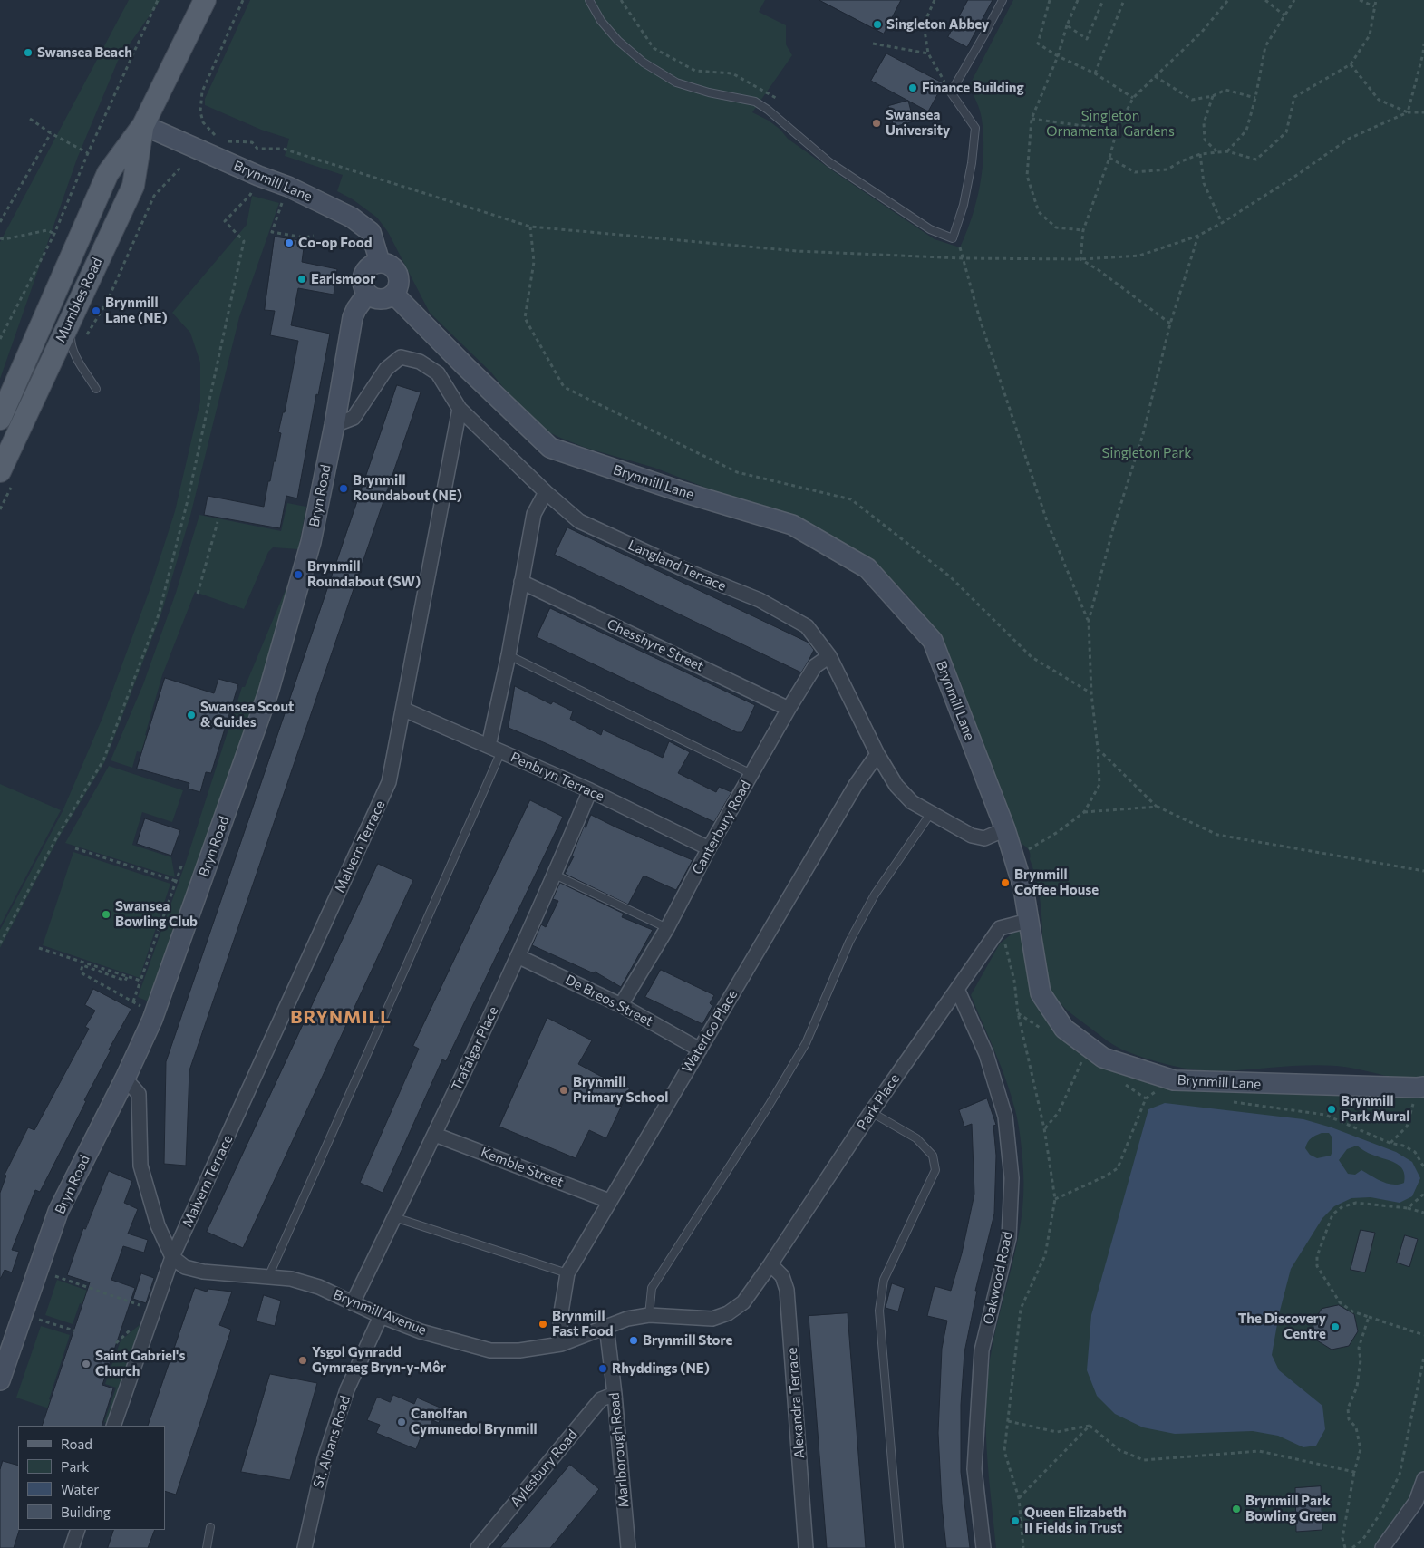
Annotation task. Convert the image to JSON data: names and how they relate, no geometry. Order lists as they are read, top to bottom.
{
  "streets": {
    "main road": ["Mumbles Road"],
    "street": [
      "Brynmill Lane",
      "Bryn Road",
      "Langland Terrace",
      "Chesshyre Street",
      "Penbryn Terrace",
      "Canterbury Road",
      "Malvern Terrace",
      "De Breos Street",
      "Waterloo Place",
      "Trafalgar Place",
      "Park Place",
      "Kemble Street",
      "Oakwood Road",
      "Brynmill Avenue",
      "Alexandra Terrace",
      "St. Albans Road",
      "Marlborough Road",
      "Aylesbury Road"
    ]
  },
  "crossings": [
    ["Brynmill Lane", "Mumbles Road"],
    ["Brynmill Lane", "Bryn Road"],
    ["Brynmill Lane", "Langland Terrace"],
    ["Bryn Road", "Langland Terrace"],
    ["Langland Terrace", "Canterbury Road"],
    ["Langland Terrace", "Malvern Terrace"],
    ["Langland Terrace", "Waterloo Place"],
    ["Chesshyre Street", "Canterbury Road"],
    ["Penbryn Terrace", "Canterbury Road"],
    ["Penbryn Terrace", "Malvern Terrace"],
    ["Penbryn Terrace", "Trafalgar Place"],
    ["Canterbury Road", "De Breos Street"],
    ["Malvern Terrace", "Brynmill Avenue"],
    ["De Breos Street", "Waterloo Place"],
    ["De Breos Street", "Trafalgar Place"],
    ["Waterloo Place", "Kemble Street"],
    ["Waterloo Place", "Brynmill Avenue"],
    ["Trafalgar Place", "Kemble Street"],
    ["Trafalgar Place", "Brynmill Avenue"],
    ["Park Place", "Oakwood Road"],
    ["Park Place", "Brynmill Avenue"],
    ["Park Place", "Alexandra Terrace"],
    ["Brynmill Avenue", "St. Albans Road"],
    ["Brynmill Avenue", "Marlborough Road"],
    ["Marlborough Road", "Aylesbury Road"]
  ],
  "districts": ["BRYNMILL"],
  "parks": ["Singleton Ornamental Gardens", "Singleton Park"],
  "places": [
    "Singleton Abbey",
    "Swansea Beach",
    "Finance Building",
    "Swansea University",
    "Co-op Food",
    "Earlsmoor",
    "Brynmill Lane (NE)",
    "Brynmill Roundabout (NE)",
    "Brynmill Roundabout (SW)",
    "Swansea Scout & Guides",
    "Brynmill Coffee House",
    "Swansea Bowling Club",
    "Brynmill Primary School",
    "Brynmill Park Mural",
    "Brynmill Fast Food",
    "The Discovery Centre",
    "Brynmill Store",
    "Ysgol Gynradd Gymraeg Bryn-y-Môr",
    "Saint Gabriel's Church",
    "Rhyddings (NE)",
    "Canolfan Cymunedol Brynmill",
    "Brynmill Park Bowling Green",
    "Queen Elizabeth II Fields in Trust"
  ],
  "legend": [
    "Road",
    "Park",
    "Water",
    "Building"
  ]
}
